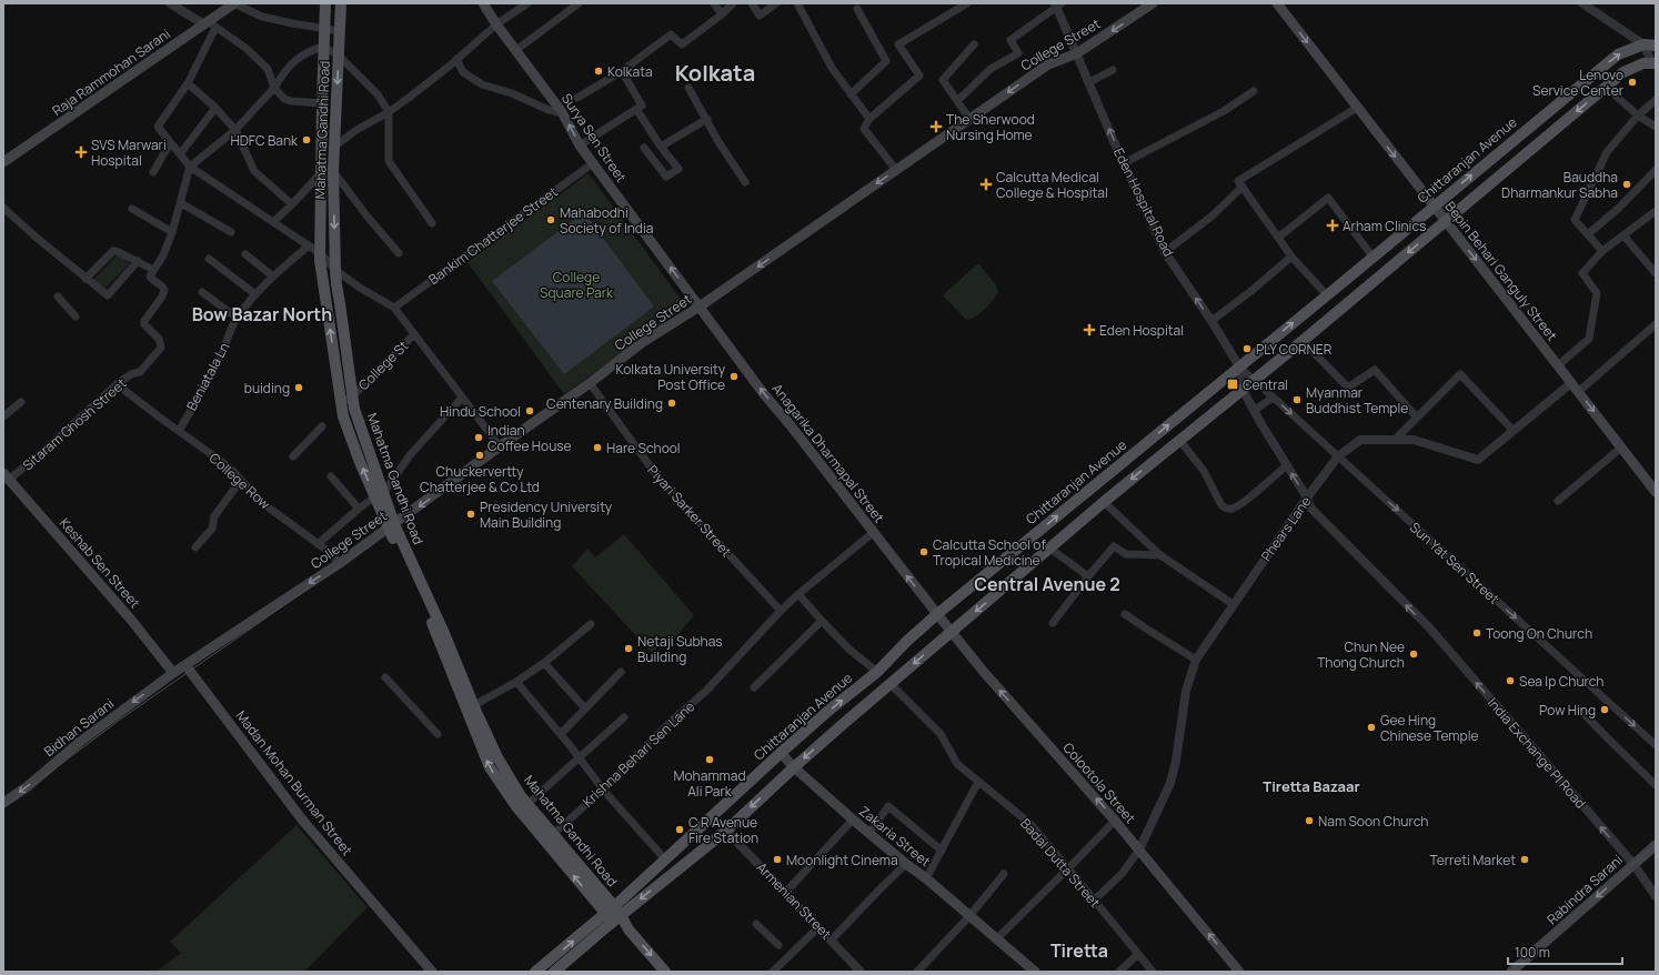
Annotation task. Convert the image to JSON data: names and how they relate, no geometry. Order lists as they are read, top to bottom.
{
  "streets": {
    "main road": [
      "College Street",
      "Raja Rammohan Sarani",
      "Mahatma Gandhi Road",
      "Surya Sen Street",
      "Chittaranjan Avenue",
      "Bepin Behari Ganguly Street",
      "Anagarika Dharmapal Street",
      "Keshab Sen Street",
      "Bidhan Sarani",
      "Madan Mohan Burman Street",
      "Colootola Street",
      "Zakaria Street",
      "Rabindra Sarani"
    ],
    "street": [
      "Eden Hospital Road",
      "Bankim Chatterjee Street",
      "College St",
      "Beniatala Ln",
      "Sitaram Ghosh Street",
      "College Row",
      "Piyari Sarker Street",
      "Phears Lane",
      "Sun Yat Sen Street",
      "India Exchange PI Road",
      "Krishna Behari Sen Lane",
      "Badal Dutta Street",
      "Armenian Street"
    ]
  },
  "crossings": [
    ["College Street", "Mahatma Gandhi Road"],
    ["College Street", "Surya Sen Street"],
    ["College Street", "Eden Hospital Road"],
    ["College Street", "Anagarika Dharmapal Street"],
    ["College Street", "College Row"],
    ["College Street", "Piyari Sarker Street"],
    ["College Street", "Keshab Sen Street"],
    ["College Street", "Bidhan Sarani"],
    ["College Street", "Madan Mohan Burman Street"],
    ["Mahatma Gandhi Road", "Chittaranjan Avenue"],
    ["Mahatma Gandhi Road", "College St"],
    ["Mahatma Gandhi Road", "Krishna Behari Sen Lane"],
    ["Surya Sen Street", "Bankim Chatterjee Street"],
    ["Surya Sen Street", "Anagarika Dharmapal Street"],
    ["Chittaranjan Avenue", "Eden Hospital Road"],
    ["Chittaranjan Avenue", "Bepin Behari Ganguly Street"],
    ["Chittaranjan Avenue", "Anagarika Dharmapal Street"],
    ["Chittaranjan Avenue", "Sun Yat Sen Street"],
    ["Chittaranjan Avenue", "Colootola Street"],
    ["Chittaranjan Avenue", "Zakaria Street"],
    ["Eden Hospital Road", "Sun Yat Sen Street"],
    ["Bepin Behari Ganguly Street", "Phears Lane"],
    ["Beniatala Ln", "College Row"],
    ["Sitaram Ghosh Street", "College Row"],
    ["Sitaram Ghosh Street", "Keshab Sen Street"],
    ["Anagarika Dharmapal Street", "Krishna Behari Sen Lane"],
    ["Anagarika Dharmapal Street", "Colootola Street"],
    ["Piyari Sarker Street", "Krishna Behari Sen Lane"],
    ["Phears Lane", "Sun Yat Sen Street"],
    ["Phears Lane", "India Exchange PI Road"],
    ["Phears Lane", "Colootola Street"],
    ["Keshab Sen Street", "Bidhan Sarani"],
    ["India Exchange PI Road", "Rabindra Sarani"]
  ],
  "one_way": [
    "College Street",
    "Surya Sen Street",
    "Eden Hospital Road",
    "Bepin Behari Ganguly Street",
    "Anagarika Dharmapal Street",
    "Sun Yat Sen Street",
    "Bidhan Sarani",
    "India Exchange PI Road",
    "Colootola Street",
    "Rabindra Sarani"
  ],
  "districts": [
    "Kolkata",
    "Bow Bazar North",
    "Central Avenue 2",
    "Tiretta Bazaar",
    "Tiretta"
  ],
  "parks": ["College Square Park"],
  "places": {
    "other": [
      "Kolkata",
      "Lenovo Service Center",
      "HDFC Bank",
      "Bauddha Dharmankur Sabha",
      "Mahabodhi Society of India",
      "PLY CORNER",
      "Kolkata University Post Office",
      "buiding",
      "Myanmar Buddhist Temple",
      "Centenary Building",
      "Hindu School",
      "Indian Coffee House",
      "Hare School",
      "Chuckervertty Chatterjee & Co Ltd",
      "Presidency University Main Building",
      "Calcutta School of Tropical Medicine",
      "Toong On Church",
      "Netaji Subhas Building",
      "Chun Nee Thong Church",
      "Sea Ip Church",
      "Pow Hing",
      "Gee Hing Chinese Temple",
      "Mohammad Ali Park",
      "Nam Soon Church",
      "C R Avenue Fire Station",
      "Moonlight Cinema",
      "Terreti Market"
    ],
    "health": [
      "The Sherwood Nursing Home",
      "SVS Marwari Hospital",
      "Calcutta Medical College & Hospital",
      "Arham Clinics",
      "Eden Hospital"
    ],
    "transit": ["Central"]
  },
  "scale_bar": "100 m"
}
